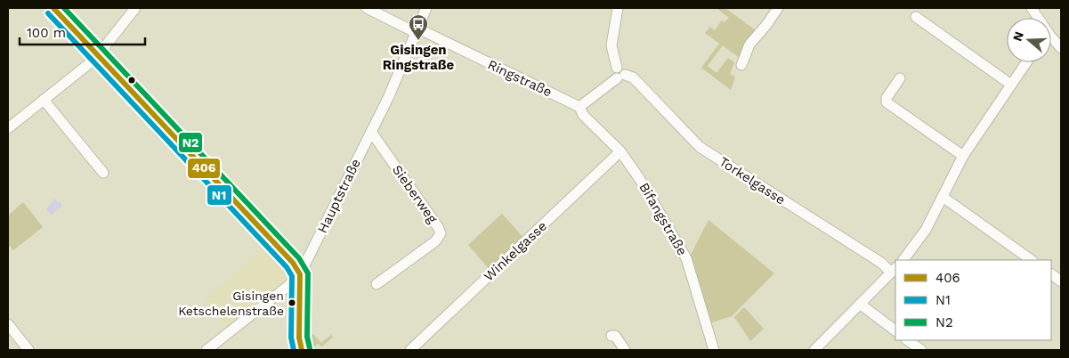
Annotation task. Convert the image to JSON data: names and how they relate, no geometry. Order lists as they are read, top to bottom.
{
  "streets": {
    "street": [
      "Ringstraße",
      "Torkelgasse",
      "Sieberweg",
      "Hauptstraße",
      "Bifangstraße",
      "Winkelgasse"
    ]
  },
  "crossings": [
    ["Ringstraße", "Hauptstraße"],
    ["Ringstraße", "Bifangstraße"],
    ["Sieberweg", "Hauptstraße"],
    ["Bifangstraße", "Winkelgasse"]
  ],
  "places": {
    "bus stop": ["Gisingen Ringstraße"],
    "other": ["Gisingen Ketschelenstraße"]
  },
  "lines": ["transit line 406", "transit line N2", "transit line N1"],
  "legend": ["406", "N1", "N2"],
  "scale_bar": "100 m",
  "north": "left"
}
